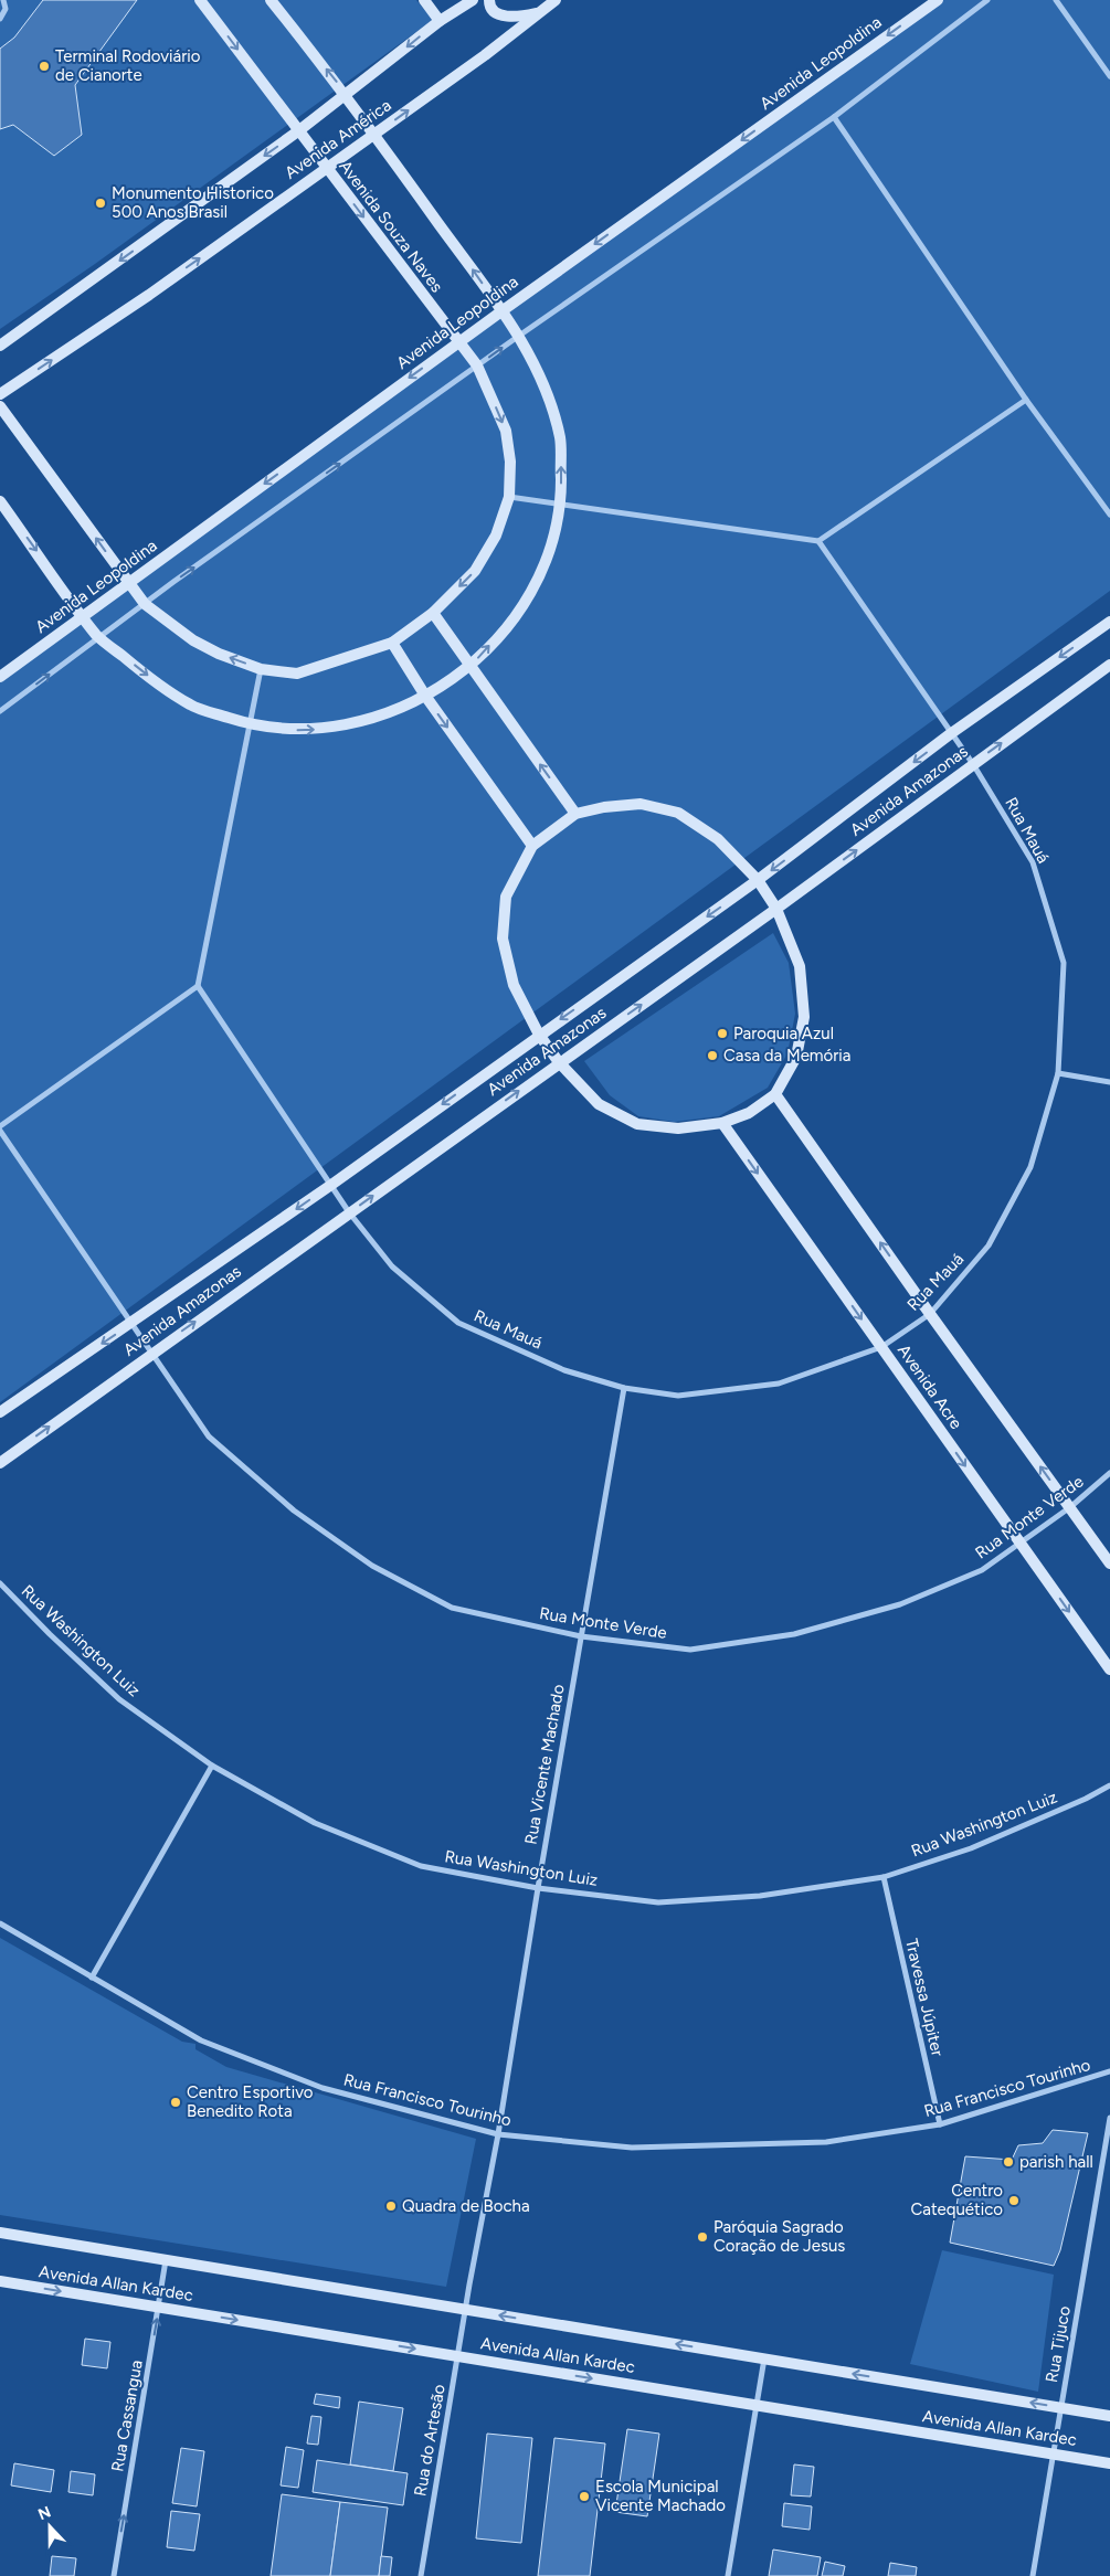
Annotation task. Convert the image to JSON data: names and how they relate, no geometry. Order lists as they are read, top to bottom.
{
  "streets": {
    "street": [
      "Avenida Leopoldina",
      "Avenida América",
      "Avenida Souza Naves",
      "Avenida Amazonas",
      "Rua Mauá",
      "Avenida Acre",
      "Rua Monte Verde",
      "Rua Washington Luiz",
      "Rua Vicente Machado",
      "Travessa Júpiter",
      "Rua Francisco Tourinho",
      "Avenida Allan Kardec",
      "Rua Tijuco",
      "Rua Cassangua",
      "Rua do Artesão"
    ]
  },
  "crossings": [
    ["Avenida Leopoldina", "Avenida Souza Naves"],
    ["Avenida América", "Avenida Souza Naves"],
    ["Avenida Amazonas", "Rua Mauá"],
    ["Avenida Amazonas", "Rua Monte Verde"],
    ["Rua Mauá", "Avenida Acre"],
    ["Rua Mauá", "Rua Vicente Machado"],
    ["Avenida Acre", "Rua Monte Verde"],
    ["Rua Monte Verde", "Rua Vicente Machado"],
    ["Rua Washington Luiz", "Rua Vicente Machado"],
    ["Rua Washington Luiz", "Travessa Júpiter"],
    ["Rua Vicente Machado", "Rua Francisco Tourinho"],
    ["Rua Vicente Machado", "Avenida Allan Kardec"],
    ["Rua Vicente Machado", "Rua do Artesão"],
    ["Travessa Júpiter", "Rua Francisco Tourinho"],
    ["Avenida Allan Kardec", "Rua Tijuco"],
    ["Avenida Allan Kardec", "Rua Cassangua"],
    ["Avenida Allan Kardec", "Rua do Artesão"]
  ],
  "one_way": ["Rua Cassangua"],
  "places": [
    "Terminal Rodoviário de Cianorte",
    "Monumento Historico 500 Anos Brasil",
    "Paroquia Azul",
    "Casa da Memória",
    "Centro Esportivo Benedito Rota",
    "parish hall",
    "Centro Catequético",
    "Quadra de Bocha",
    "Paróquia Sagrado Coração de Jesus",
    "Escola Municipal Vicente Machado"
  ],
  "north": "top"
}
